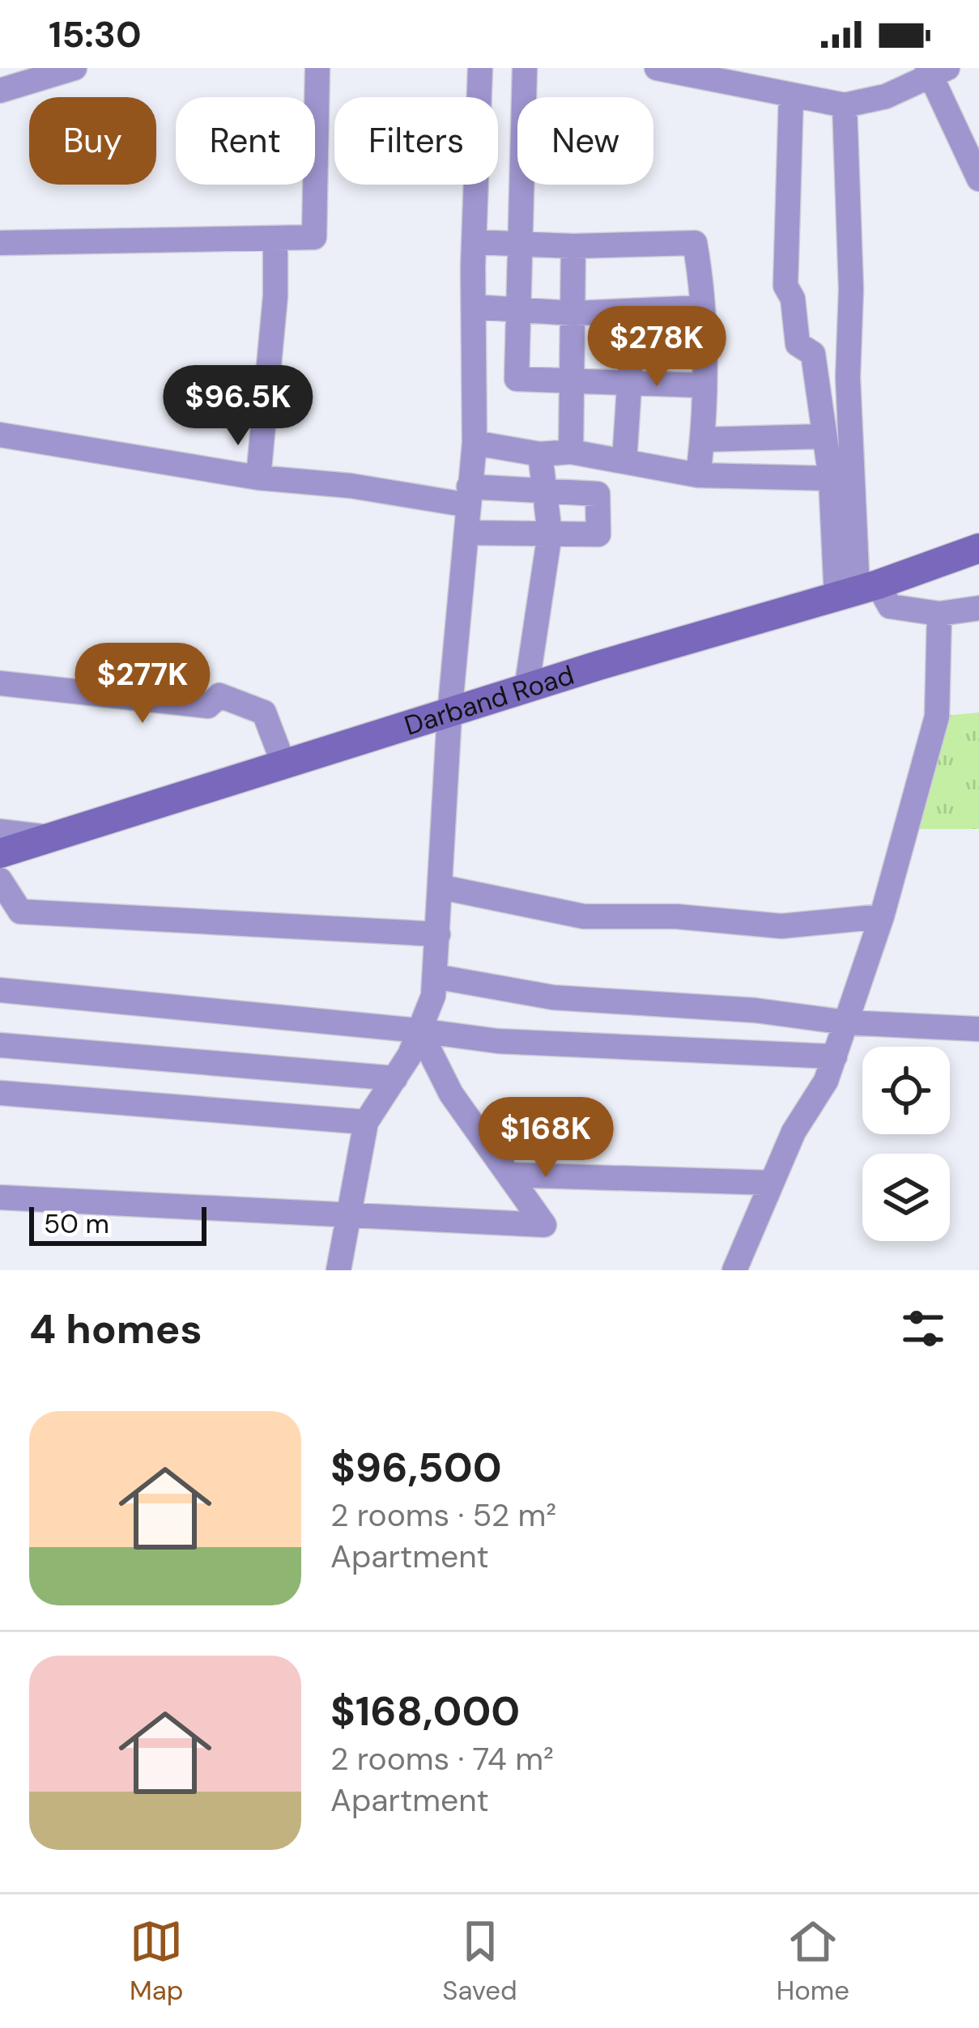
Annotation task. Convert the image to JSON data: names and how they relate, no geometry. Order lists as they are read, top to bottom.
{
  "streets": {
    "main road": ["Darband Road"]
  },
  "scale_bar": "50 m",
  "page": {
    "status": "15:30",
    "chip": [
      "Buy",
      "Rent",
      "Filters",
      "New"
    ],
    "price": [
      "$278K",
      "$96.5K",
      "$277K",
      "$168K"
    ],
    "scale": "50 m",
    "heading": "4 homes",
    "list": [
      {
        "name": "$96,500",
        "note": "2 rooms · 52 m² · Apartment"
      },
      {
        "name": "$168,000",
        "note": "2 rooms · 74 m² · Apartment"
      }
    ],
    "tabs": ["Map", "Saved", "Home"]
  }
}
